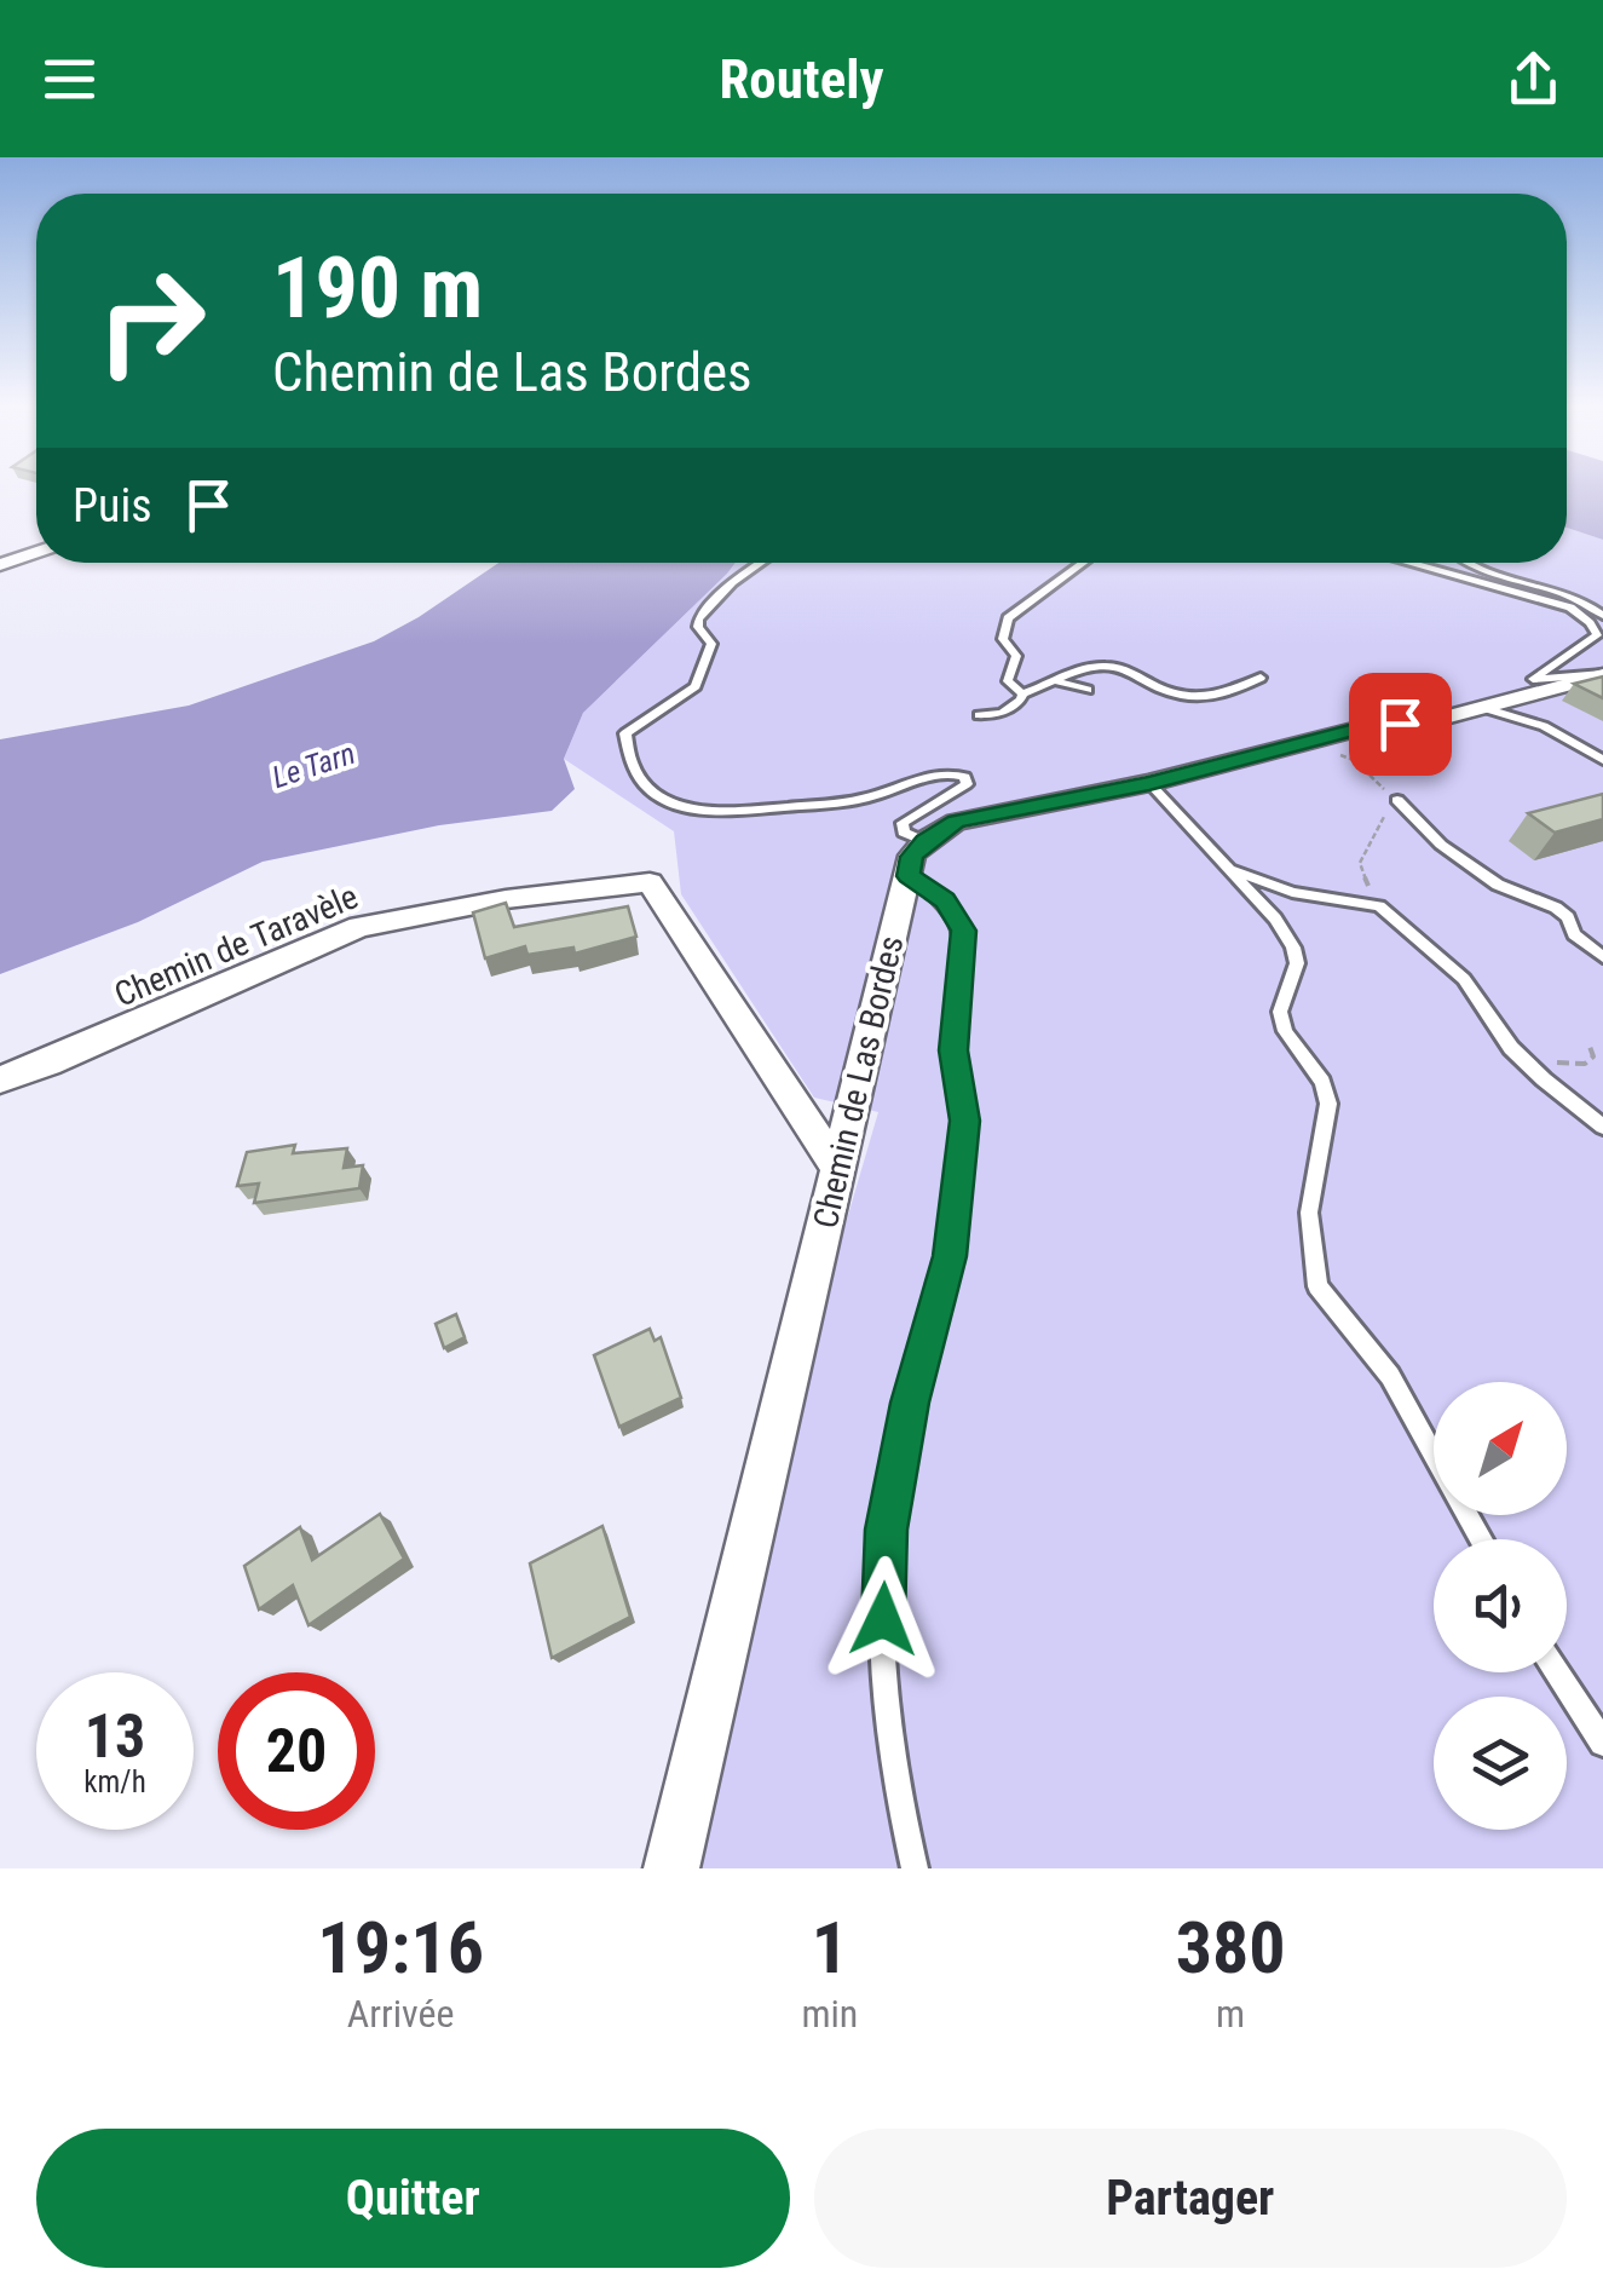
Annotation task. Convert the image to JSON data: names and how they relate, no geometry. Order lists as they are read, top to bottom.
{
  "streets": {
    "street": ["Chemin de Taravèle", "Chemin de Las Bordes"]
  },
  "crossings": [
    ["Chemin de Taravèle", "Chemin de Las Bordes"]
  ],
  "water": ["Le Tarn"],
  "north": "top right",
  "page": {
    "header": "Routely",
    "turn": ["190 m", "Chemin de Las Bordes"],
    "then": "Puis",
    "speed": "13 km/h",
    "limit": "20",
    "eta": [
      "19:16",
      "Arrivée",
      "1",
      "min",
      "380",
      "m"
    ],
    "buttons": ["Quitter", "Partager"]
  }
}
